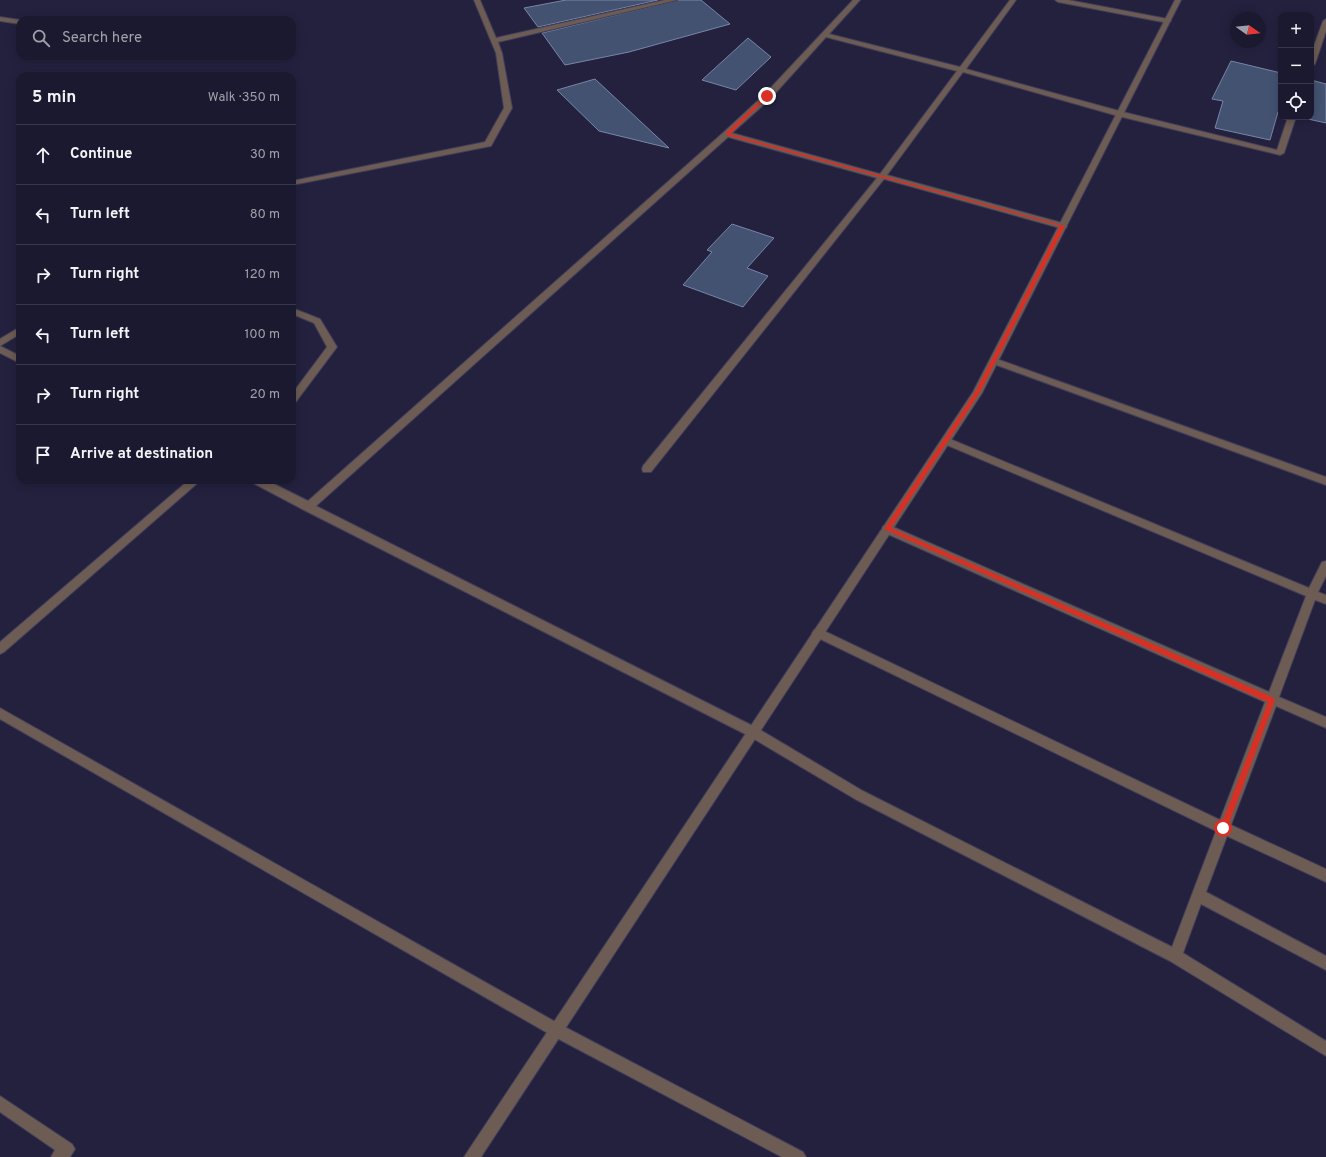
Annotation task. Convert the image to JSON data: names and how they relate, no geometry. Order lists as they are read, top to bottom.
{
  "north": "right",
  "page": {
    "map_buttons": ["+", "−"],
    "search": "Search here",
    "heading": ["5 min", "Walk · 350 m"],
    "list": [
      ["Continue", "30 m"],
      ["Turn left", "80 m"],
      ["Turn right", "120 m"],
      ["Turn left", "100 m"],
      ["Turn right", "20 m"],
      "Arrive at destination"
    ]
  }
}
